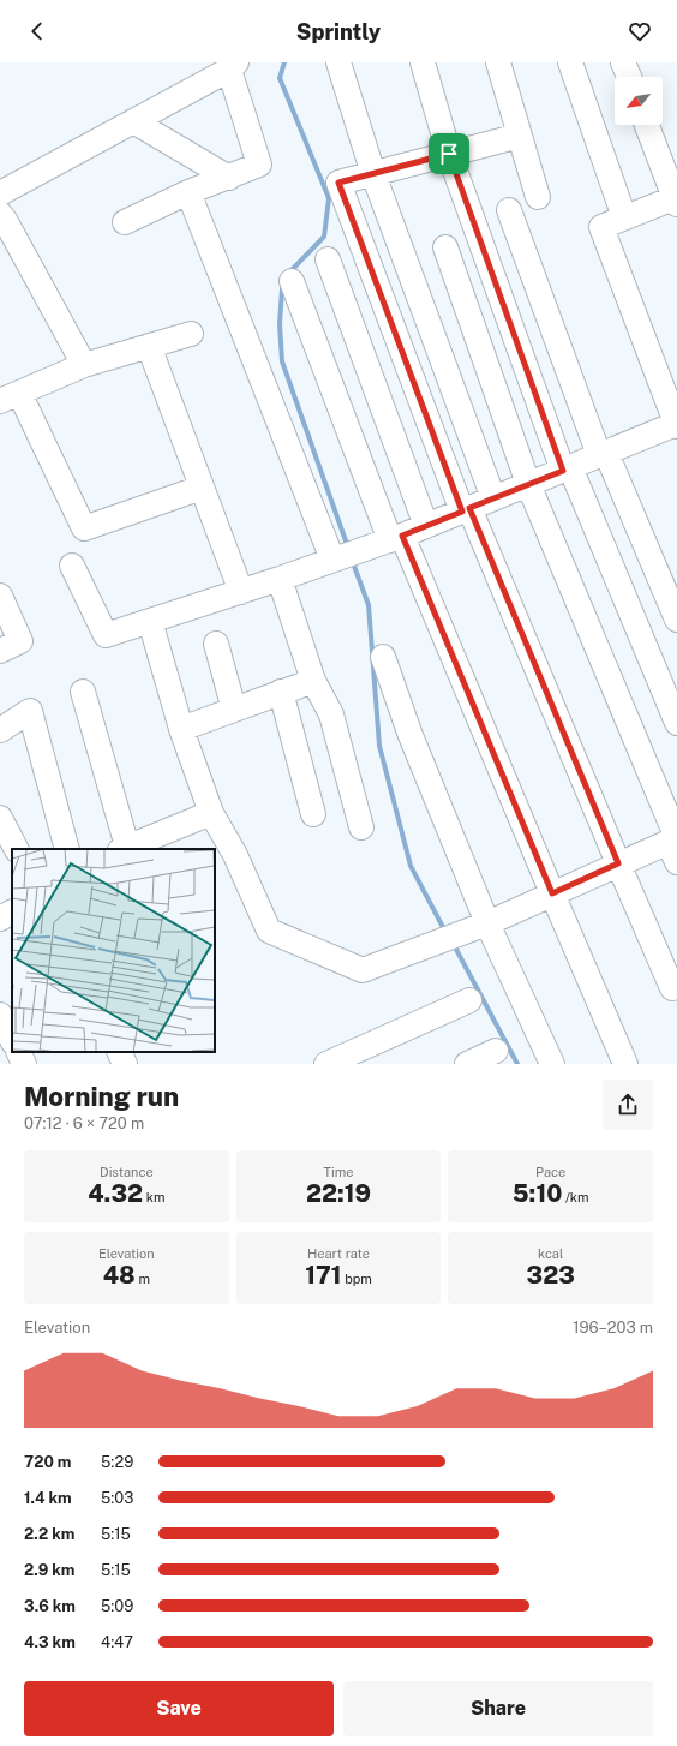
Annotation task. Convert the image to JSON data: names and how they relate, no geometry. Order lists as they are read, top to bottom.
{
  "north": "bottom left",
  "page": {
    "header": "Sprintly",
    "heading": ["Morning run", "07:12 · 6 × 720 m"],
    "stats": [
      ["Distance", "4.32 km"],
      ["Time", "22:19"],
      ["Pace", "5:10 /km"],
      ["Elevation", "48 m"],
      ["Heart rate", "171 bpm"],
      ["kcal", "323"]
    ],
    "chart": ["Elevation", "196–203 m"],
    "list": [
      {
        "name": "720 m",
        "note": "5:29"
      },
      {
        "name": "1.4 km",
        "note": "5:03"
      },
      {
        "name": "2.2 km",
        "note": "5:15"
      },
      {
        "name": "2.9 km",
        "note": "5:15"
      },
      {
        "name": "3.6 km",
        "note": "5:09"
      },
      {
        "name": "4.3 km",
        "note": "4:47"
      }
    ],
    "buttons": ["Save", "Share"]
  }
}
